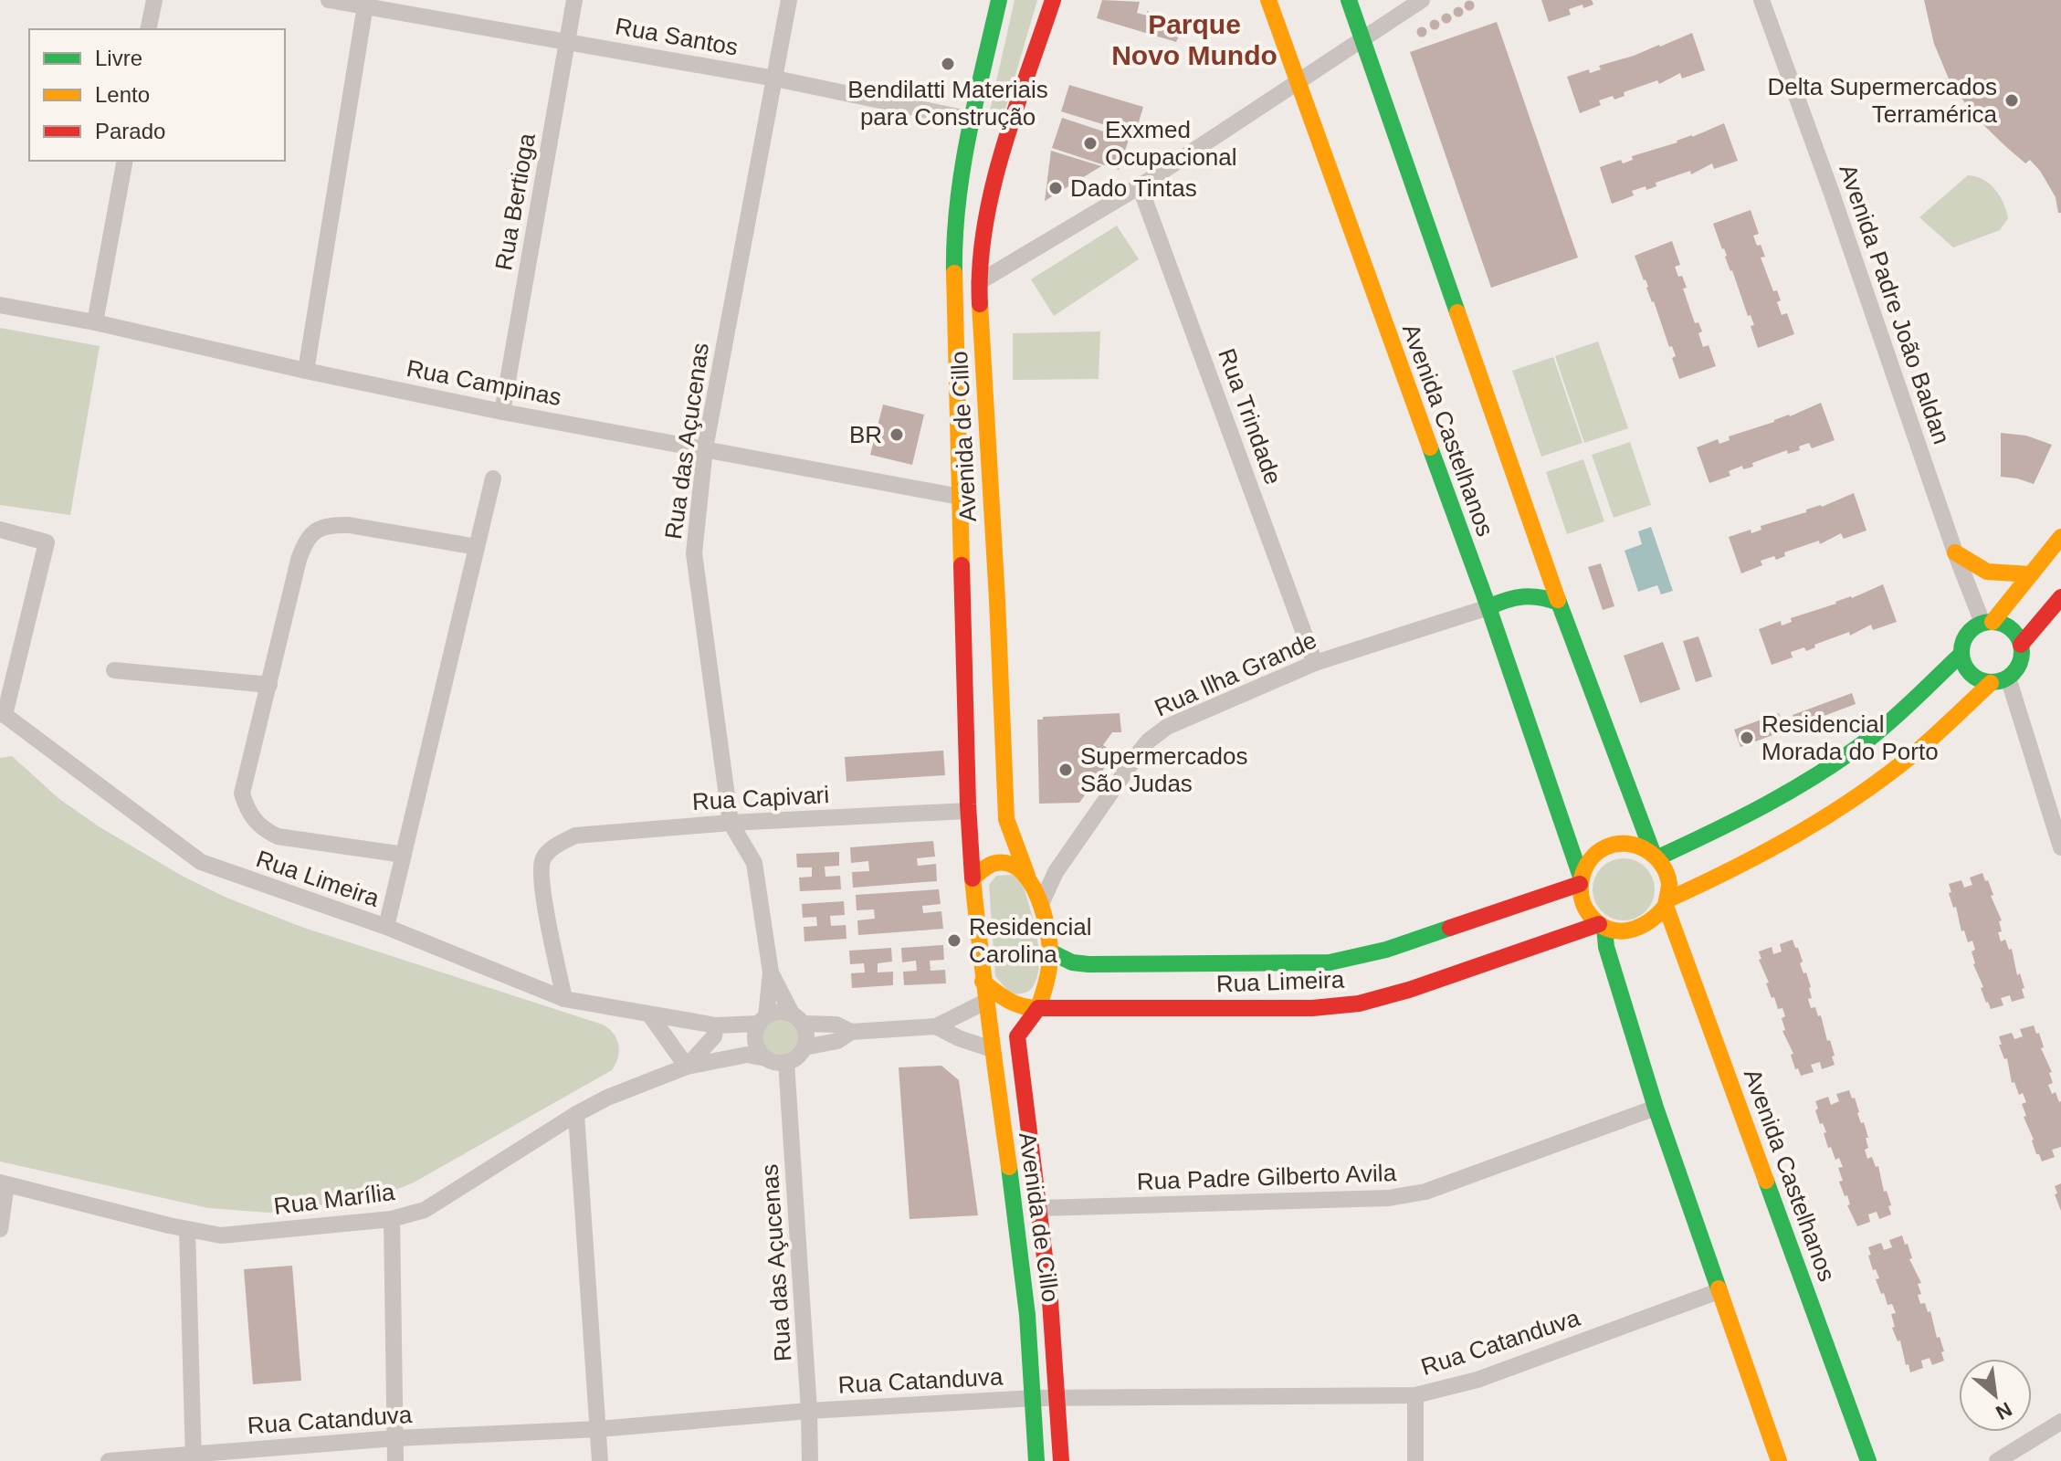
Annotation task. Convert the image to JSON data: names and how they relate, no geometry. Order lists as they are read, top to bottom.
{
  "streets": {
    "main road": ["Avenida Castelhanos", "Avenida de Cillo", "Rua Limeira"],
    "street": [
      "Rua Santos",
      "Rua Bertioga",
      "Avenida Padre João Baldan",
      "Rua Campinas",
      "Rua Trindade",
      "Rua das Açucenas",
      "Rua Ilha Grande",
      "Rua Capivari",
      "Rua Padre Gilberto Avila",
      "Rua Marília",
      "Rua Catanduva"
    ]
  },
  "crossings": [
    ["Rua Santos", "Rua Bertioga"],
    ["Rua Santos", "Avenida de Cillo"],
    ["Rua Santos", "Rua das Açucenas"],
    ["Rua Bertioga", "Rua Campinas"],
    ["Rua Campinas", "Avenida de Cillo"],
    ["Rua Campinas", "Rua das Açucenas"],
    ["Rua Trindade", "Rua Ilha Grande"],
    ["Avenida Castelhanos", "Rua Ilha Grande"],
    ["Avenida Castelhanos", "Rua Limeira"],
    ["Avenida Castelhanos", "Rua Padre Gilberto Avila"],
    ["Avenida Castelhanos", "Rua Catanduva"],
    ["Avenida de Cillo", "Rua Ilha Grande"],
    ["Avenida de Cillo", "Rua Capivari"],
    ["Avenida de Cillo", "Rua Limeira"],
    ["Avenida de Cillo", "Rua Padre Gilberto Avila"],
    ["Avenida de Cillo", "Rua Catanduva"],
    ["Rua das Açucenas", "Rua Capivari"],
    ["Rua das Açucenas", "Rua Limeira"],
    ["Rua das Açucenas", "Rua Marília"],
    ["Rua das Açucenas", "Rua Catanduva"],
    ["Rua Capivari", "Rua Limeira"],
    ["Rua Capivari", "Rua Marília"],
    ["Rua Limeira", "Rua Marília"]
  ],
  "districts": ["Parque Novo Mundo"],
  "places": [
    "Bendilatti Materiais para Construção",
    "Delta Supermercados Terramérica",
    "Exxmed Ocupacional",
    "Dado Tintas",
    "BR",
    "Residencial Morada do Porto",
    "Supermercados São Judas",
    "Residencial Carolina"
  ],
  "legend": ["Livre", "Lento", "Parado"],
  "north": "bottom right"
}
